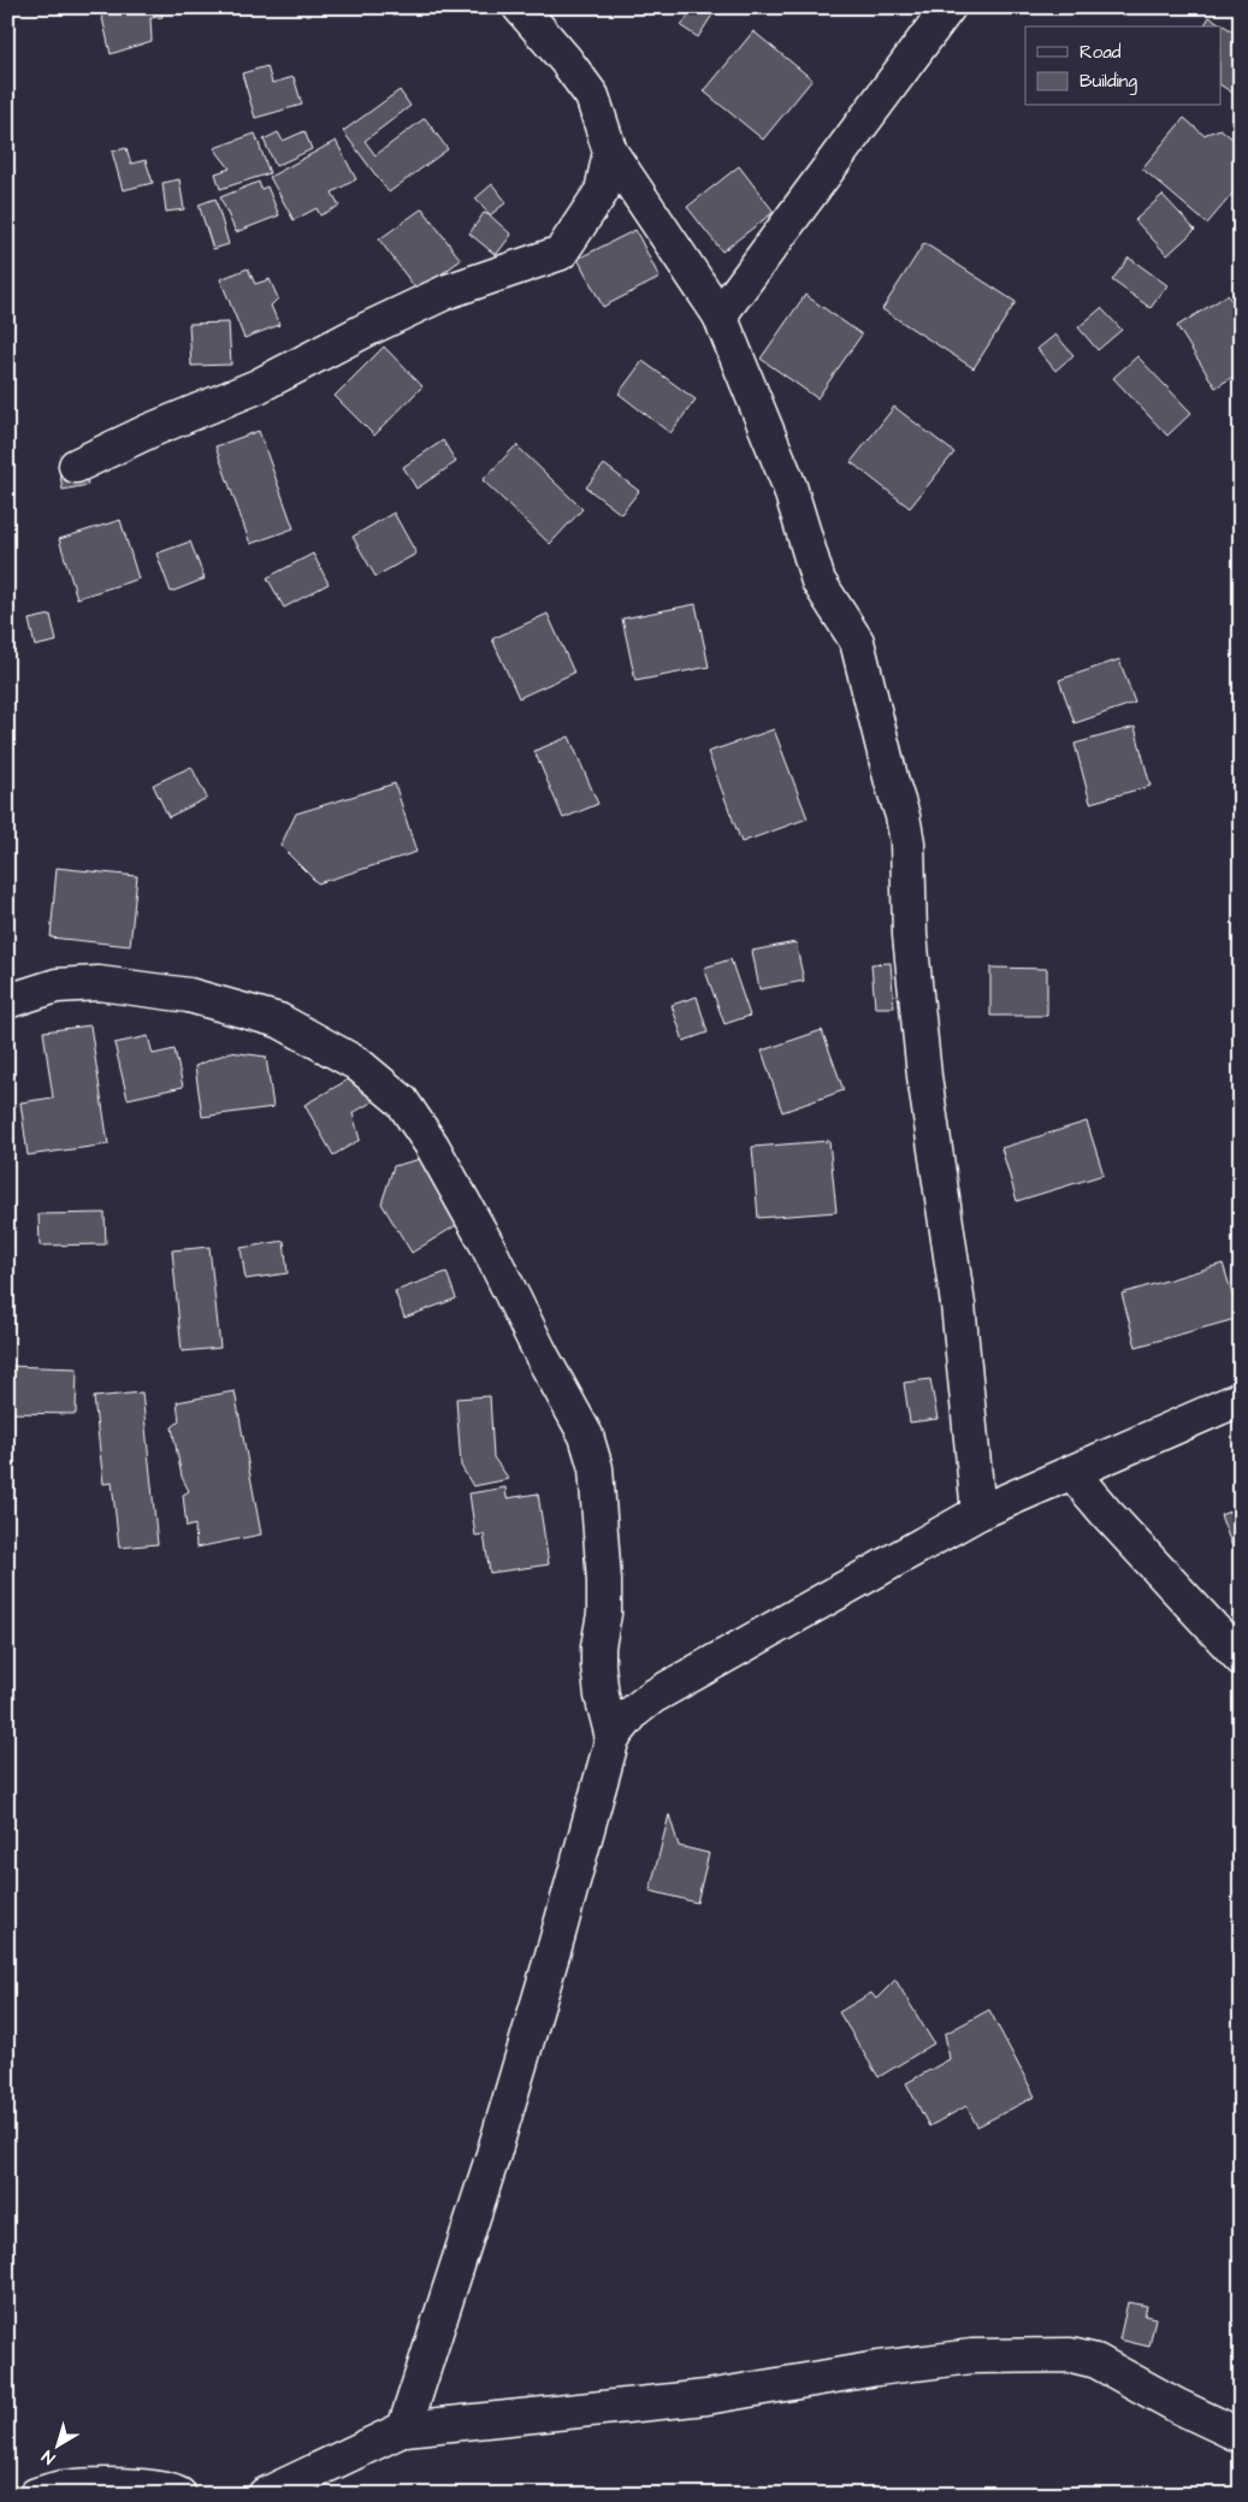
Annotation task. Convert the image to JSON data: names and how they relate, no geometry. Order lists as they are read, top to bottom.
{
  "legend": ["Road", "Building"],
  "north": "bottom left"
}
